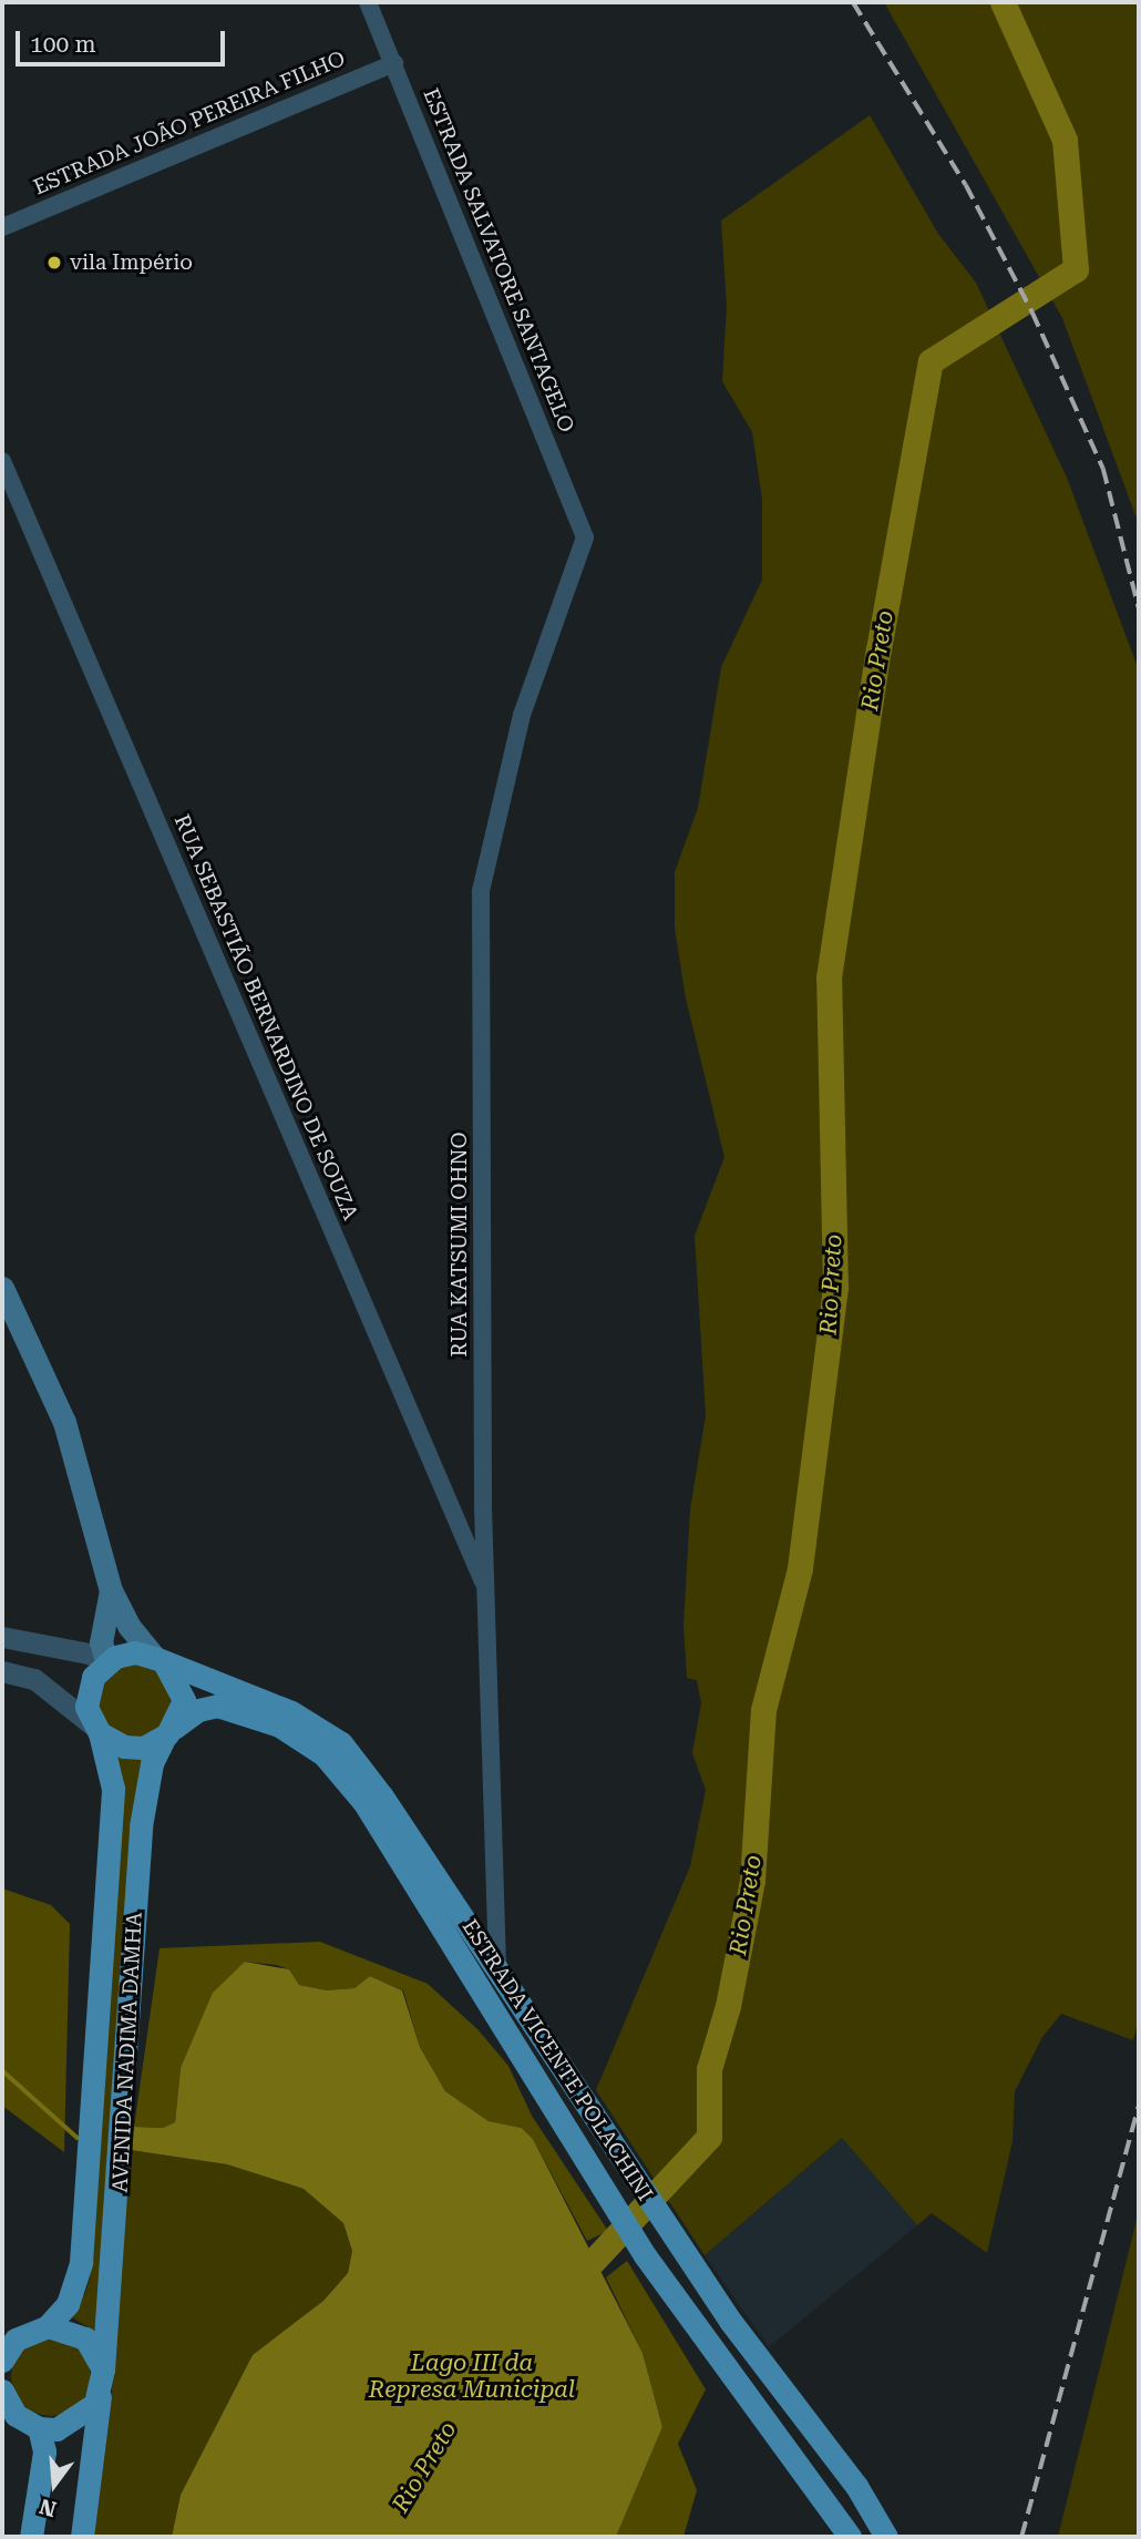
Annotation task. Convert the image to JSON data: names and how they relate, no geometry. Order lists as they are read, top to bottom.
{
  "streets": {
    "main road": ["AVENIDA NADIMA DAMHA", "ESTRADA VICENTE POLACHINI"],
    "street": [
      "ESTRADA JOÃO PEREIRA FILHO",
      "ESTRADA SALVATORE SANTAGELO",
      "RUA SEBASTIÃO BERNARDINO DE SOUZA",
      "RUA KATSUMI OHNO"
    ]
  },
  "crossings": [
    ["ESTRADA JOÃO PEREIRA FILHO", "ESTRADA SALVATORE SANTAGELO"],
    ["ESTRADA SALVATORE SANTAGELO", "RUA KATSUMI OHNO"],
    ["RUA SEBASTIÃO BERNARDINO DE SOUZA", "RUA KATSUMI OHNO"],
    ["RUA KATSUMI OHNO", "ESTRADA VICENTE POLACHINI"],
    ["AVENIDA NADIMA DAMHA", "ESTRADA VICENTE POLACHINI"]
  ],
  "water": ["Rio Preto", "Lago III da Represa Municipal"],
  "places": ["vila Império"],
  "scale_bar": "100 m",
  "north": "bottom"
}
